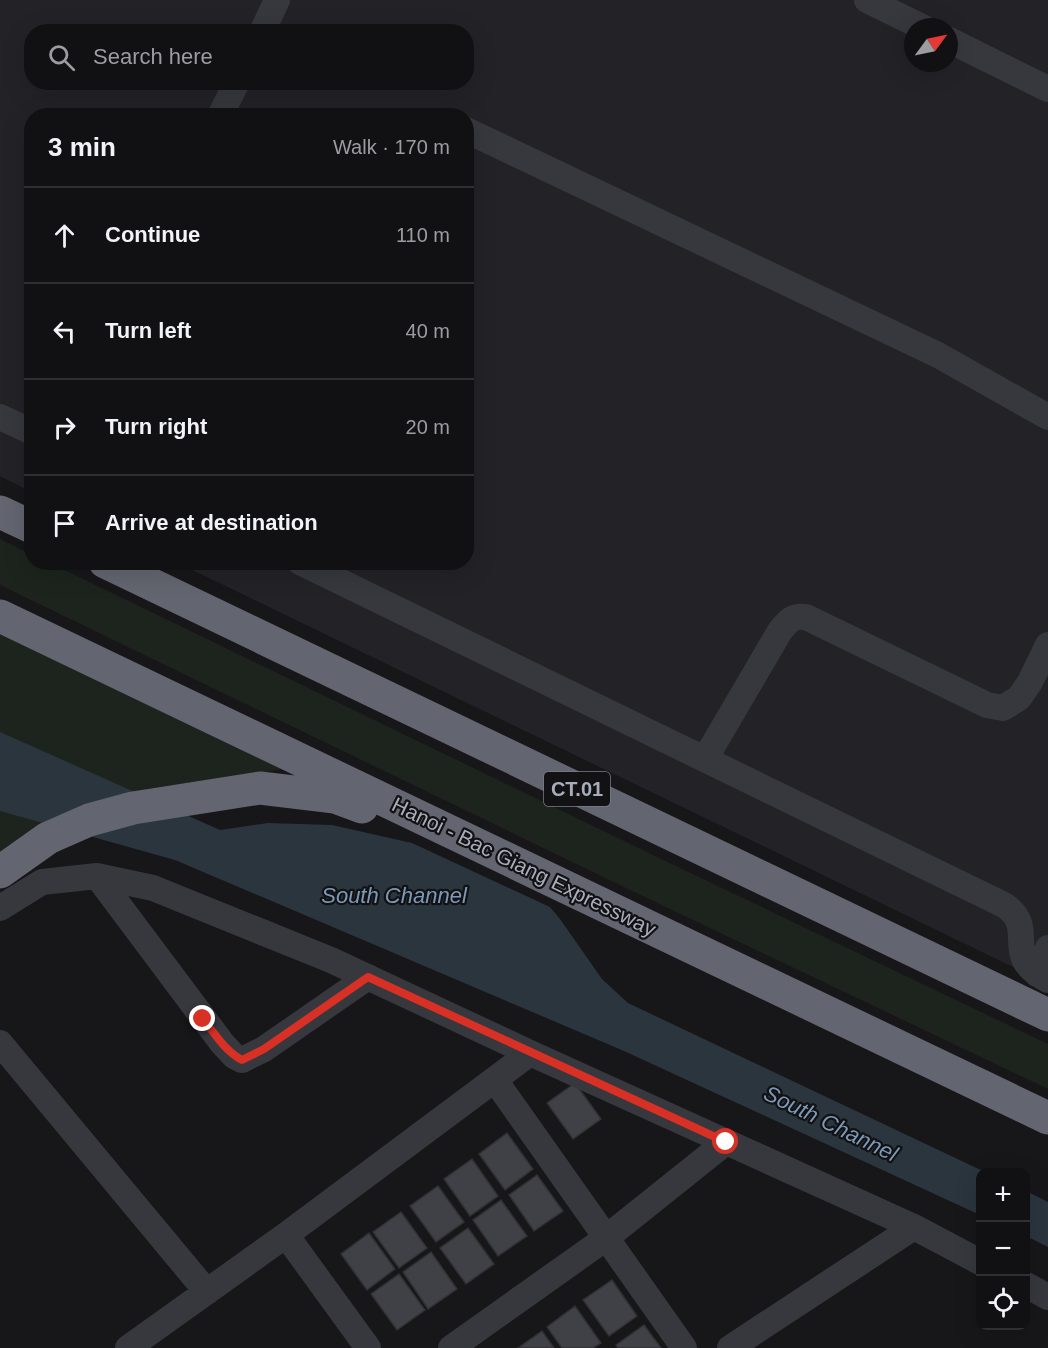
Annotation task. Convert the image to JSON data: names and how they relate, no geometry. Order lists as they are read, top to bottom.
{
  "streets": {
    "highway": ["CT.01", "Hanoi - Bac Giang Expressway"]
  },
  "water": ["South Channel"],
  "north": "top right",
  "page": {
    "search": "Search here",
    "heading": ["3 min", "Walk · 170 m"],
    "list": [
      ["Continue", "110 m"],
      ["Turn left", "40 m"],
      ["Turn right", "20 m"],
      "Arrive at destination"
    ],
    "map_buttons": ["+", "−"]
  }
}
